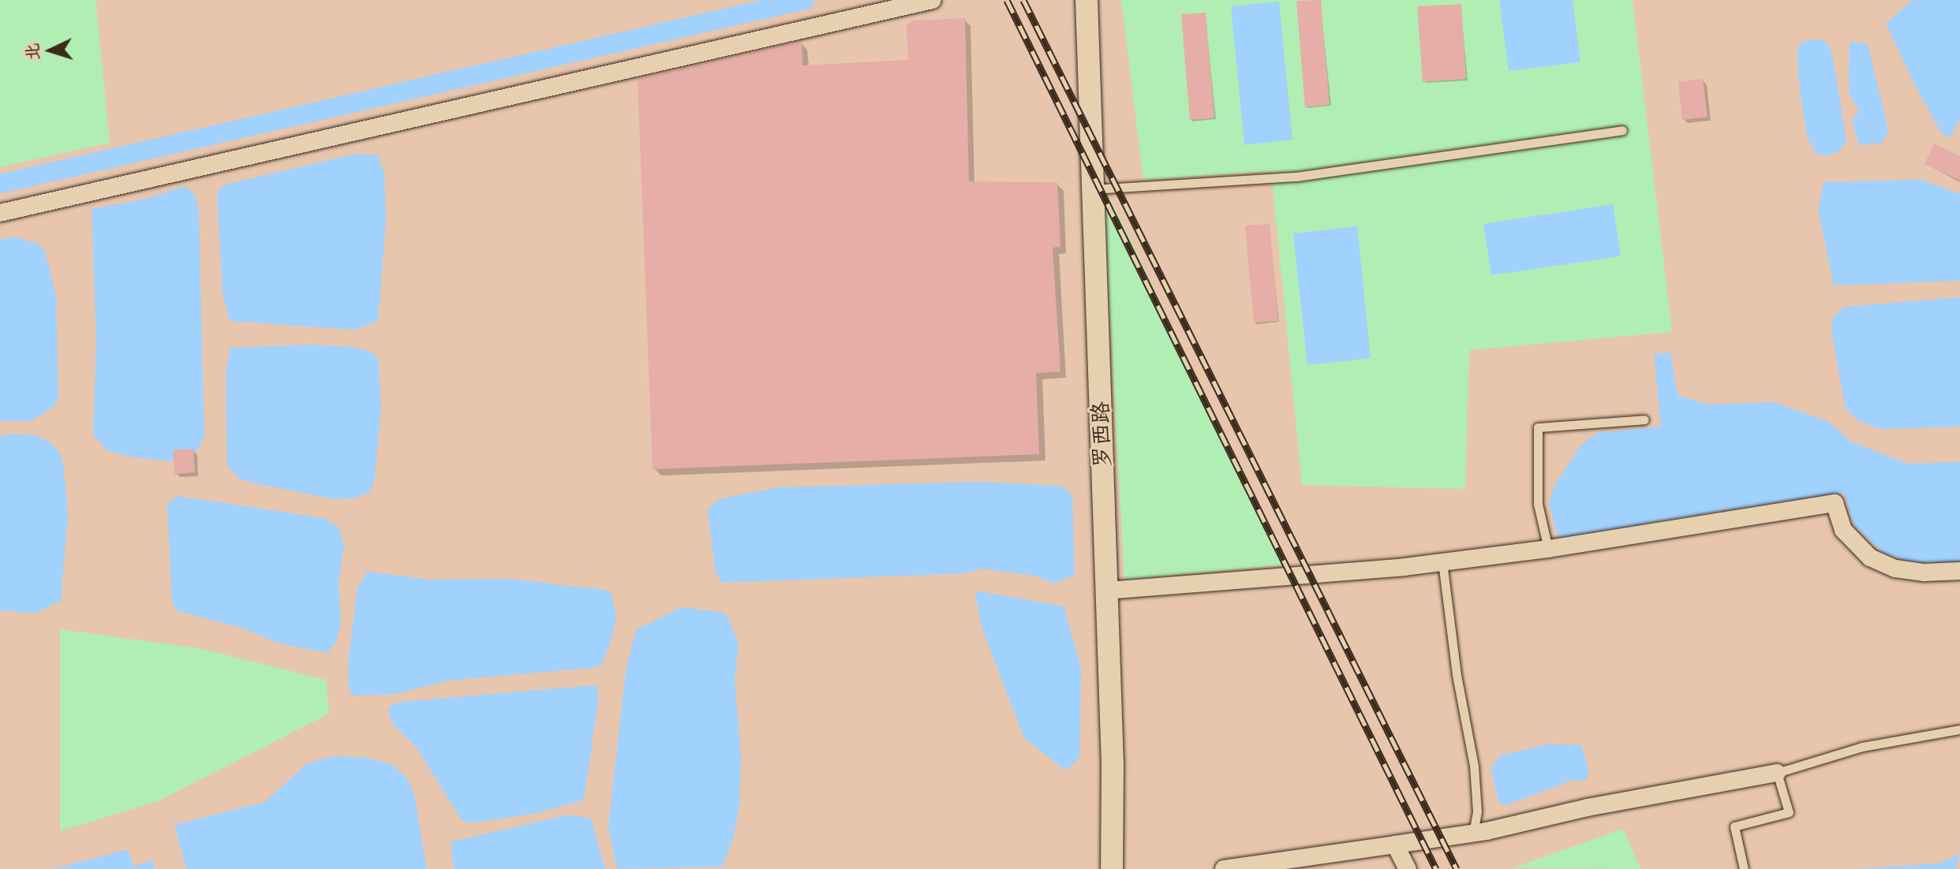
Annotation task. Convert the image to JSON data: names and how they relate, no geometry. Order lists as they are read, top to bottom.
{
  "streets": {
    "street": ["罗西路"]
  },
  "north": "left"
}
